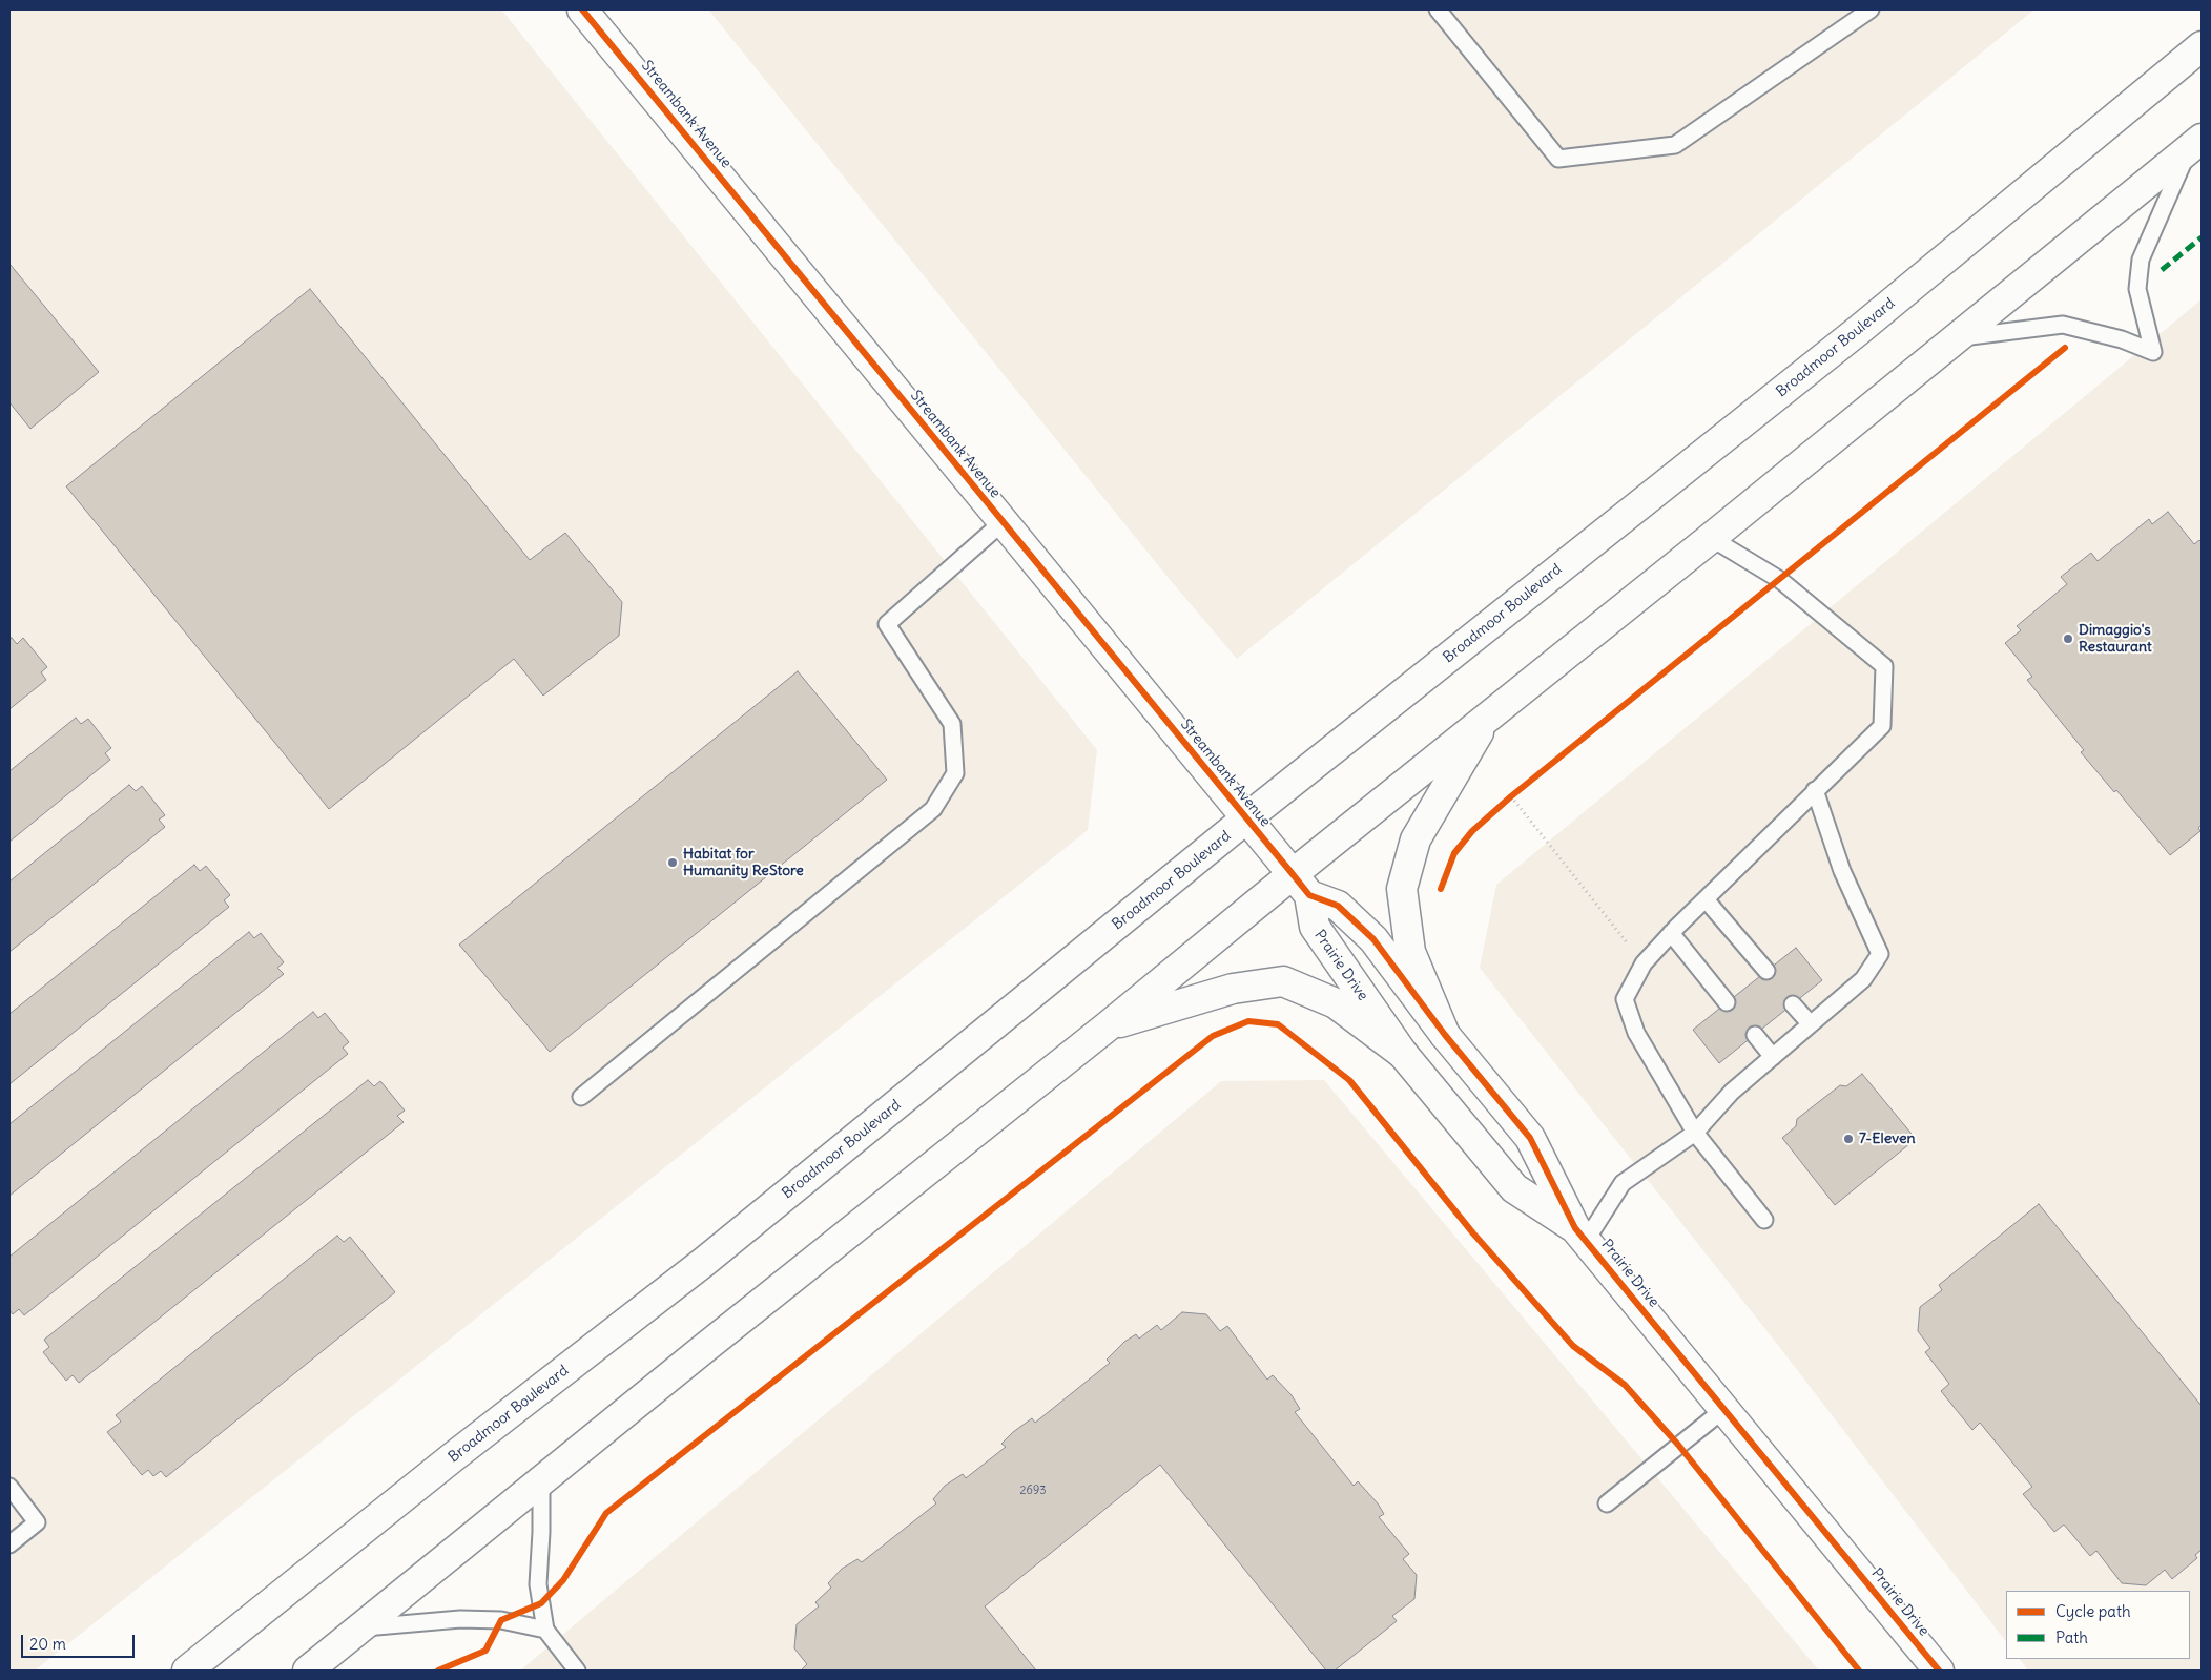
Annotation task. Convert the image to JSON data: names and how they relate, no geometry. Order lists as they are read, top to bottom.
{
  "streets": {
    "main road": ["Streambank Avenue", "Broadmoor Boulevard", "Prairie Drive"]
  },
  "crossings": [
    ["Streambank Avenue", "Broadmoor Boulevard"],
    ["Streambank Avenue", "Prairie Drive"]
  ],
  "places": ["Dimaggio's Restaurant", "Habitat for Humanity ReStore", "7-Eleven"],
  "house_numbers": ["2693"],
  "legend": ["Cycle path", "Path"],
  "scale_bar": "20 m"
}
